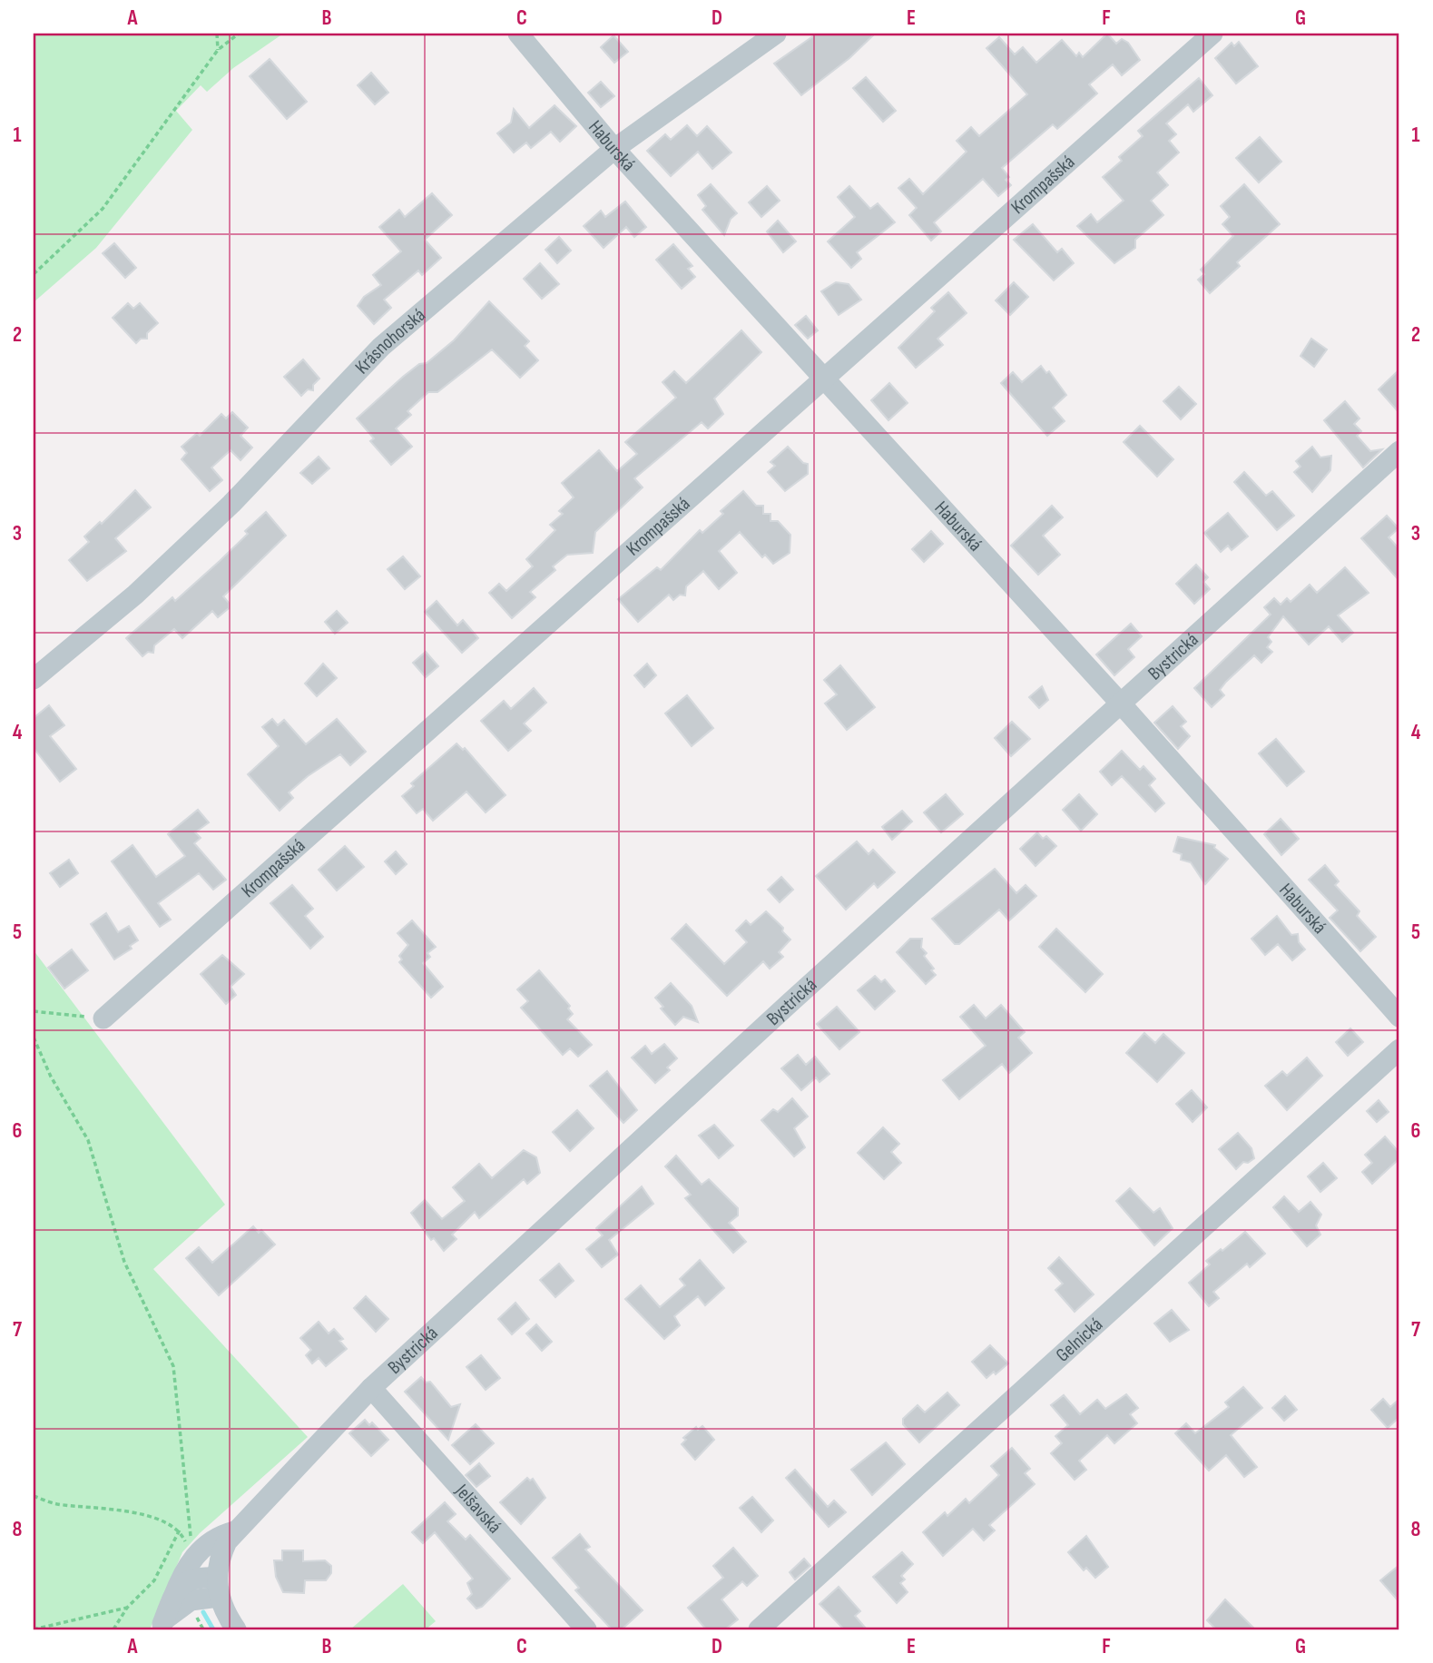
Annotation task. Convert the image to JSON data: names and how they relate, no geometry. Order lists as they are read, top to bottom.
{
  "streets": {
    "street": [
      "Haburská",
      "Krompašská",
      "Krásnohorská",
      "Bystrická",
      "Gelnická",
      "Jelšavská"
    ]
  },
  "crossings": [
    ["Haburská", "Krompašská"],
    ["Haburská", "Krásnohorská"],
    ["Haburská", "Bystrická"],
    ["Bystrická", "Jelšavská"]
  ],
  "grid": {
    "columns": [
      "A",
      "B",
      "C",
      "D",
      "E",
      "F",
      "G"
    ],
    "rows": [
      "1",
      "2",
      "3",
      "4",
      "5",
      "6",
      "7",
      "8"
    ]
  }
}
